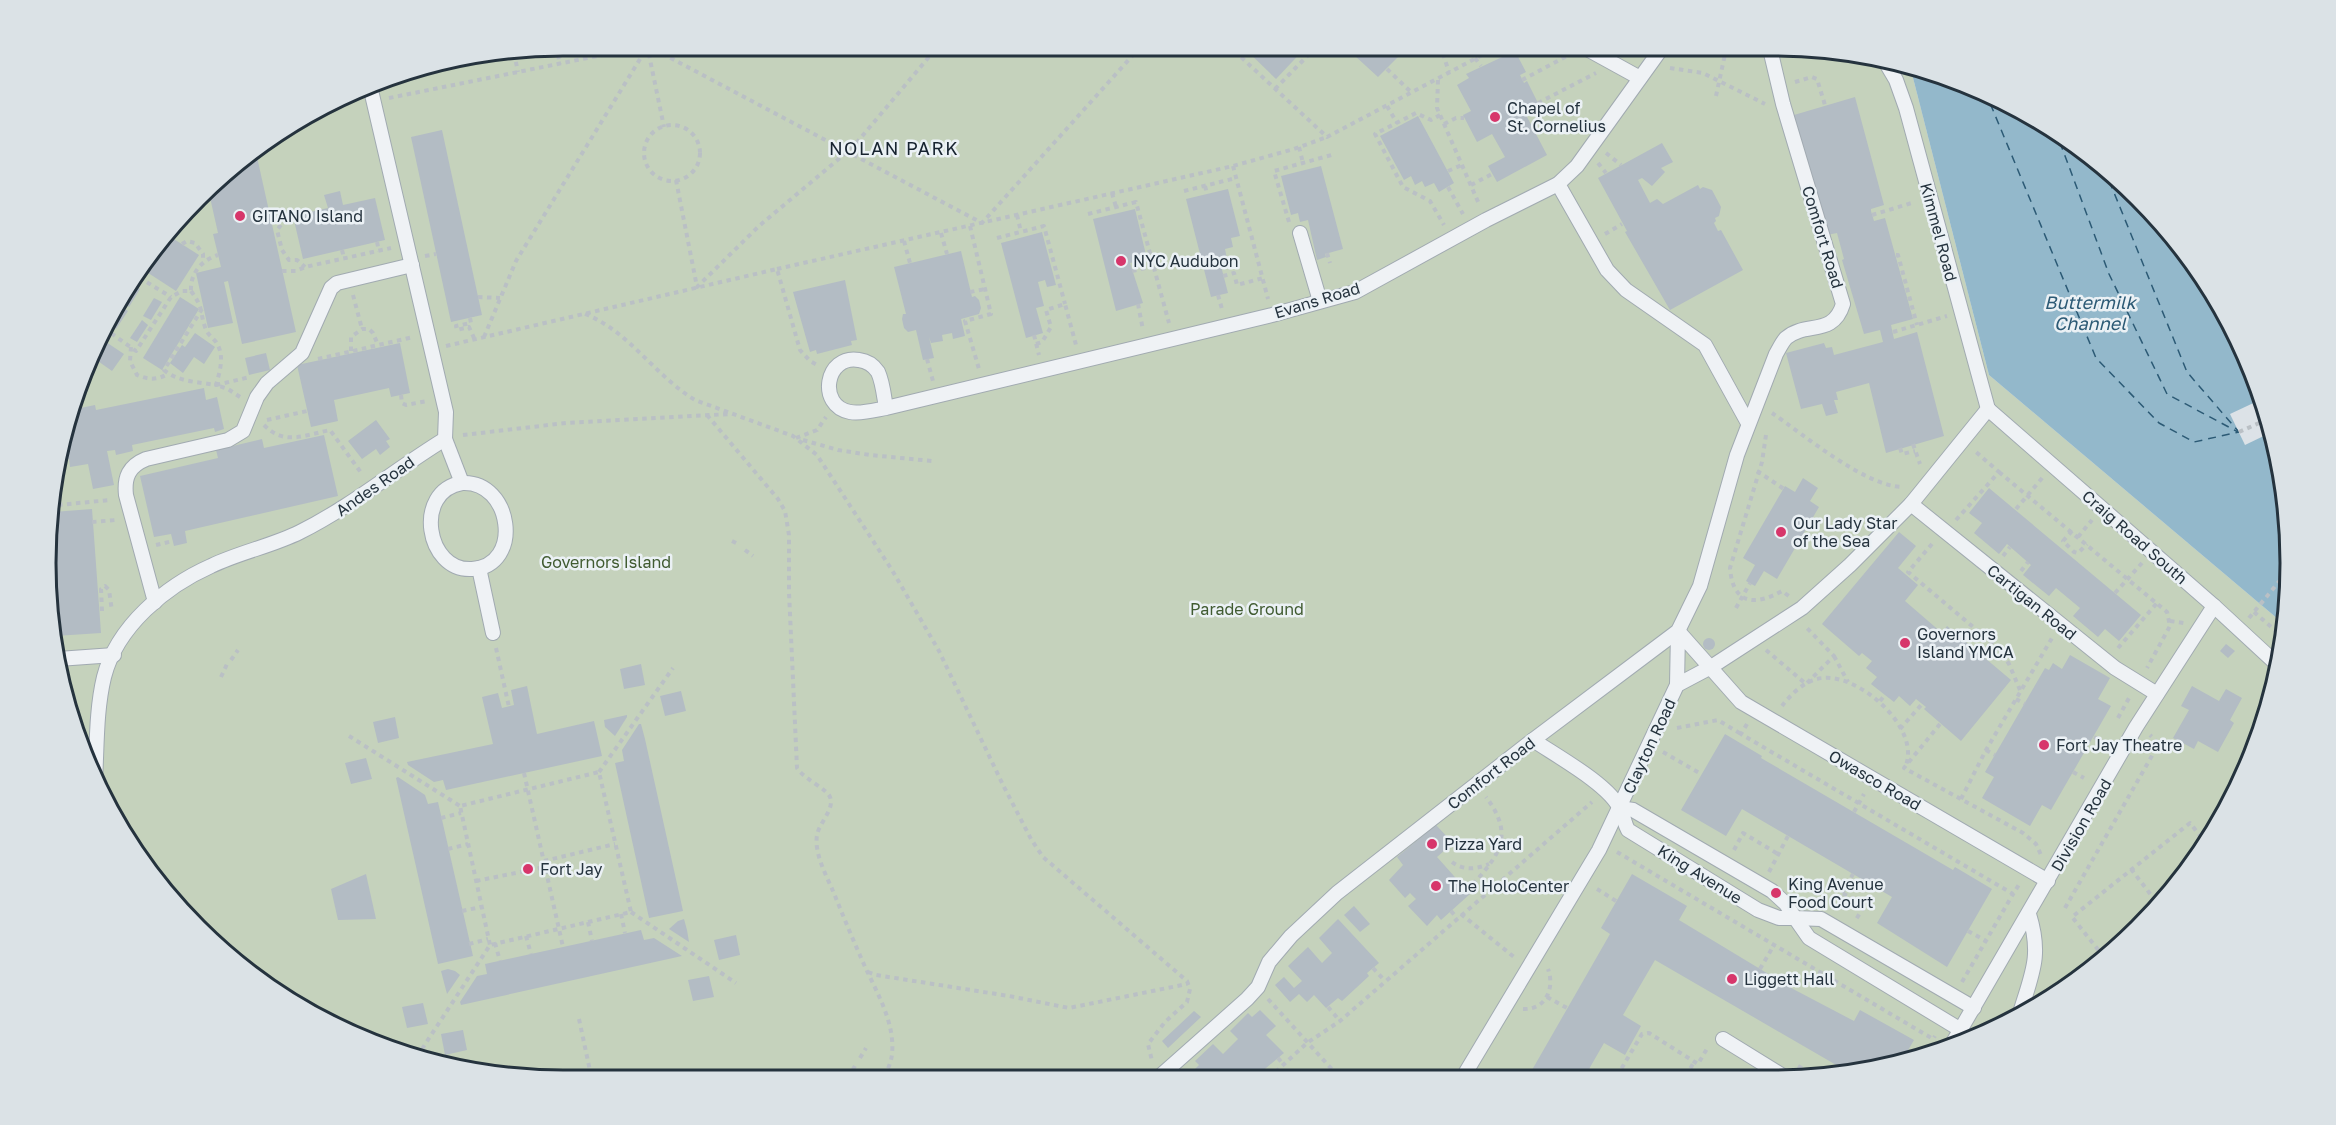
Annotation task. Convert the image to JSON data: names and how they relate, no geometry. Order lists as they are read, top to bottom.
{
  "streets": {
    "street": [
      "Kimmel Road",
      "Comfort Road",
      "Evans Road",
      "Andes Road",
      "Craig Road South",
      "Cartigan Road",
      "Clayton Road",
      "Owasco Road",
      "Division Road",
      "King Avenue"
    ]
  },
  "crossings": [
    ["Kimmel Road", "Craig Road South"],
    ["Kimmel Road", "Clayton Road"],
    ["Comfort Road", "Owasco Road"],
    ["Comfort Road", "King Avenue"],
    ["Craig Road South", "Clayton Road"],
    ["Craig Road South", "Division Road"],
    ["Cartigan Road", "Clayton Road"],
    ["Cartigan Road", "Division Road"],
    ["Clayton Road", "Owasco Road"],
    ["Clayton Road", "King Avenue"],
    ["Owasco Road", "Division Road"],
    ["Division Road", "King Avenue"]
  ],
  "districts": ["NOLAN PARK"],
  "water": ["Buttermilk Channel"],
  "parks": ["Governors Island", "Parade Ground"],
  "places": [
    "Chapel of St. Cornelius",
    "GITANO Island",
    "NYC Audubon",
    "Our Lady Star of the Sea",
    "Governors Island YMCA",
    "Fort Jay Theatre",
    "Pizza Yard",
    "Fort Jay",
    "The HoloCenter",
    "King Avenue Food Court",
    "Liggett Hall"
  ]
}
